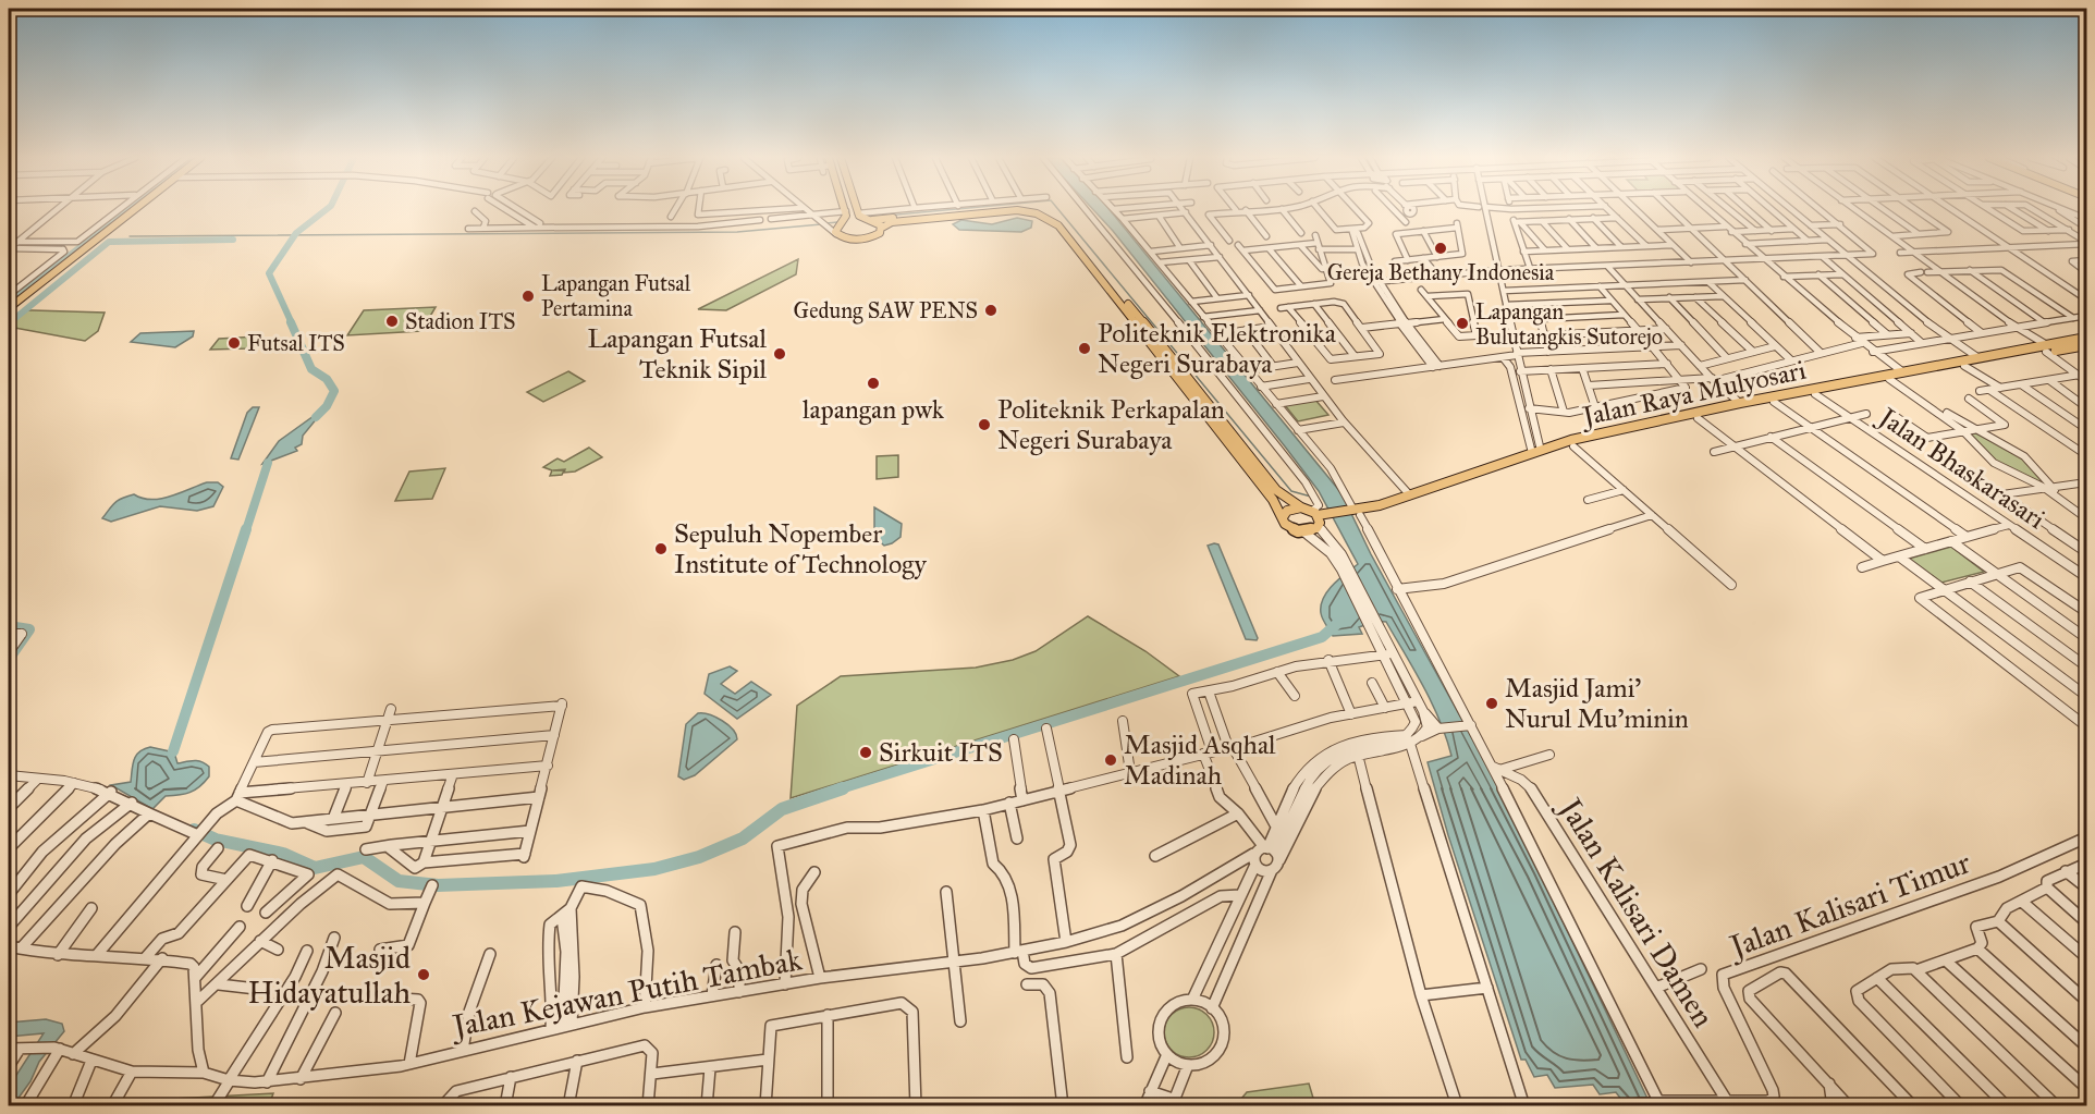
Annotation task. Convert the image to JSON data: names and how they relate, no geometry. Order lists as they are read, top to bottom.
{
  "streets": {
    "main road": ["Jalan Raya Mulyosari"],
    "street": [
      "Jalan Bhaskarasari",
      "Jalan Kalisari Timur",
      "Jalan Kalisari Damen",
      "Jalan Kejawan Putih Tambak"
    ]
  },
  "crossings": [
    ["Jalan Raya Mulyosari", "Jalan Bhaskarasari"],
    ["Jalan Raya Mulyosari", "Jalan Kalisari Damen"],
    ["Jalan Kalisari Timur", "Jalan Kalisari Damen"]
  ],
  "places": [
    "Gereja Bethany Indonesia",
    "Lapangan Futsal Pertamina",
    "Gedung SAW PENS",
    "Stadion ITS",
    "Lapangan Bulutangkis Sutorejo",
    "Futsal ITS",
    "Politeknik Elektronika Negeri Surabaya",
    "Lapangan Futsal Teknik Sipil",
    "lapangan pwk",
    "Politeknik Perkapalan Negeri Surabaya",
    "Sepuluh Nopember Institute of Technology",
    "Masjid Jami' Nurul Mu'minin",
    "Sirkuit ITS",
    "Masjid Asqhal Madinah",
    "Masjid Hidayatullah"
  ]
}
